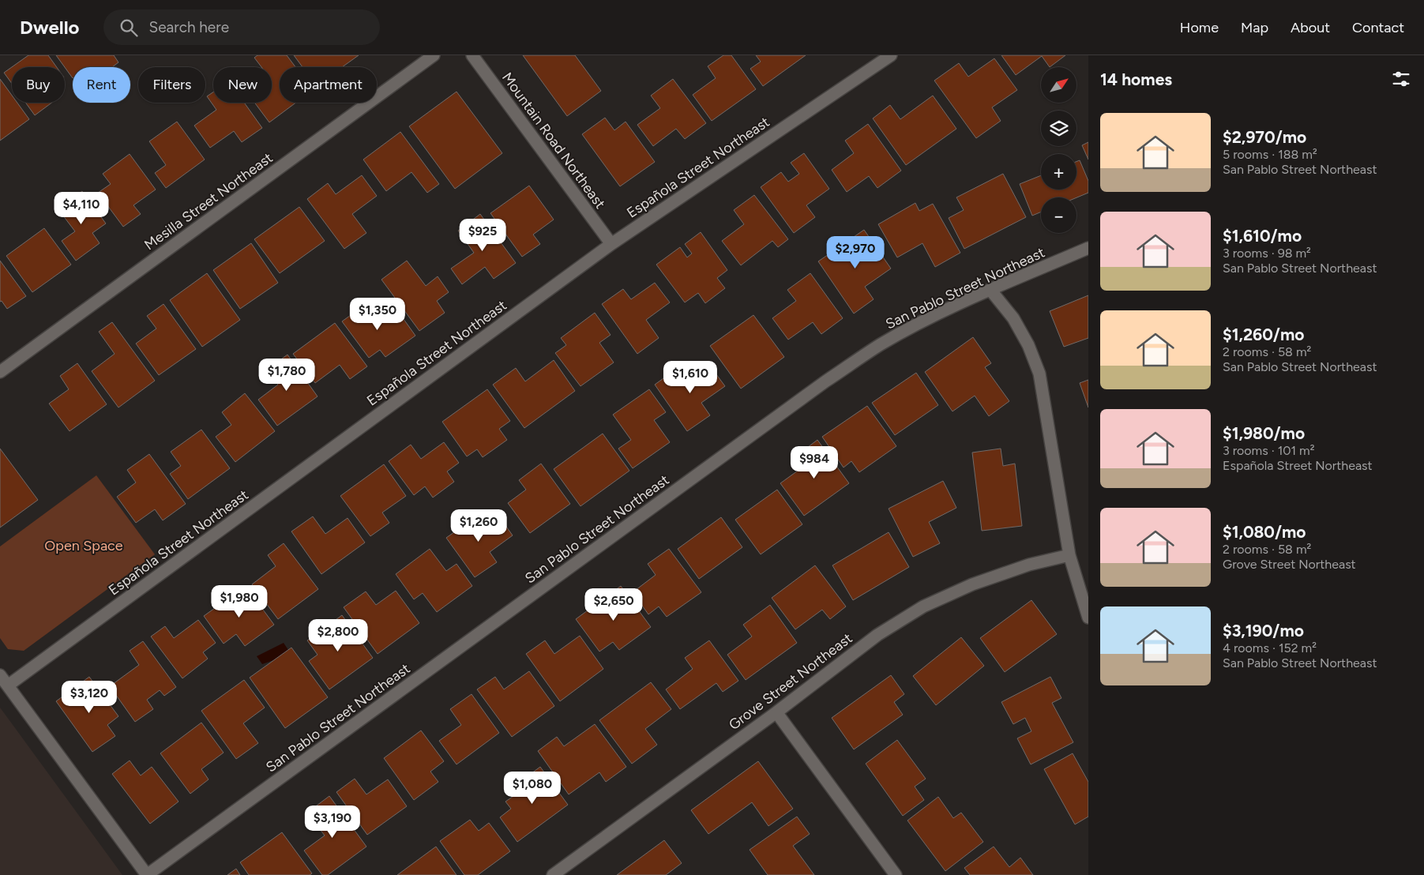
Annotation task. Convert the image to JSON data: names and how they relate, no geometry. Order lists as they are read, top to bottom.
{
  "streets": {
    "street": [
      "Mountain Road Northeast",
      "Española Street Northeast",
      "Mesilla Street Northeast",
      "San Pablo Street Northeast",
      "Grove Street Northeast"
    ]
  },
  "crossings": [
    ["Mountain Road Northeast", "Española Street Northeast"]
  ],
  "parks": ["Open Space"],
  "north": "top right",
  "page": {
    "header": "Dwello",
    "search": "Search here",
    "nav": [
      "Home",
      "Map",
      "About",
      "Contact"
    ],
    "heading": "14 homes",
    "map_buttons": ["+", "−"],
    "chip": [
      "Buy",
      "Rent",
      "Filters",
      "New",
      "Apartment"
    ],
    "list": [
      {
        "name": "$2,970/mo",
        "note": "5 rooms · 188 m² · San Pablo Street Northeast"
      },
      {
        "name": "$1,610/mo",
        "note": "3 rooms · 98 m² · San Pablo Street Northeast"
      },
      {
        "name": "$1,260/mo",
        "note": "2 rooms · 58 m² · San Pablo Street Northeast"
      },
      {
        "name": "$1,980/mo",
        "note": "3 rooms · 101 m² · Española Street Northeast"
      },
      {
        "name": "$1,080/mo",
        "note": "2 rooms · 58 m² · Grove Street Northeast"
      },
      {
        "name": "$3,190/mo",
        "note": "4 rooms · 152 m² · San Pablo Street Northeast"
      }
    ],
    "price": [
      "$4,110",
      "$925",
      "$2,970",
      "$1,350",
      "$1,780",
      "$1,610",
      "$984",
      "$1,260",
      "$1,980",
      "$2,650",
      "$2,800",
      "$3,120",
      "$1,080",
      "$3,190"
    ]
  }
}
